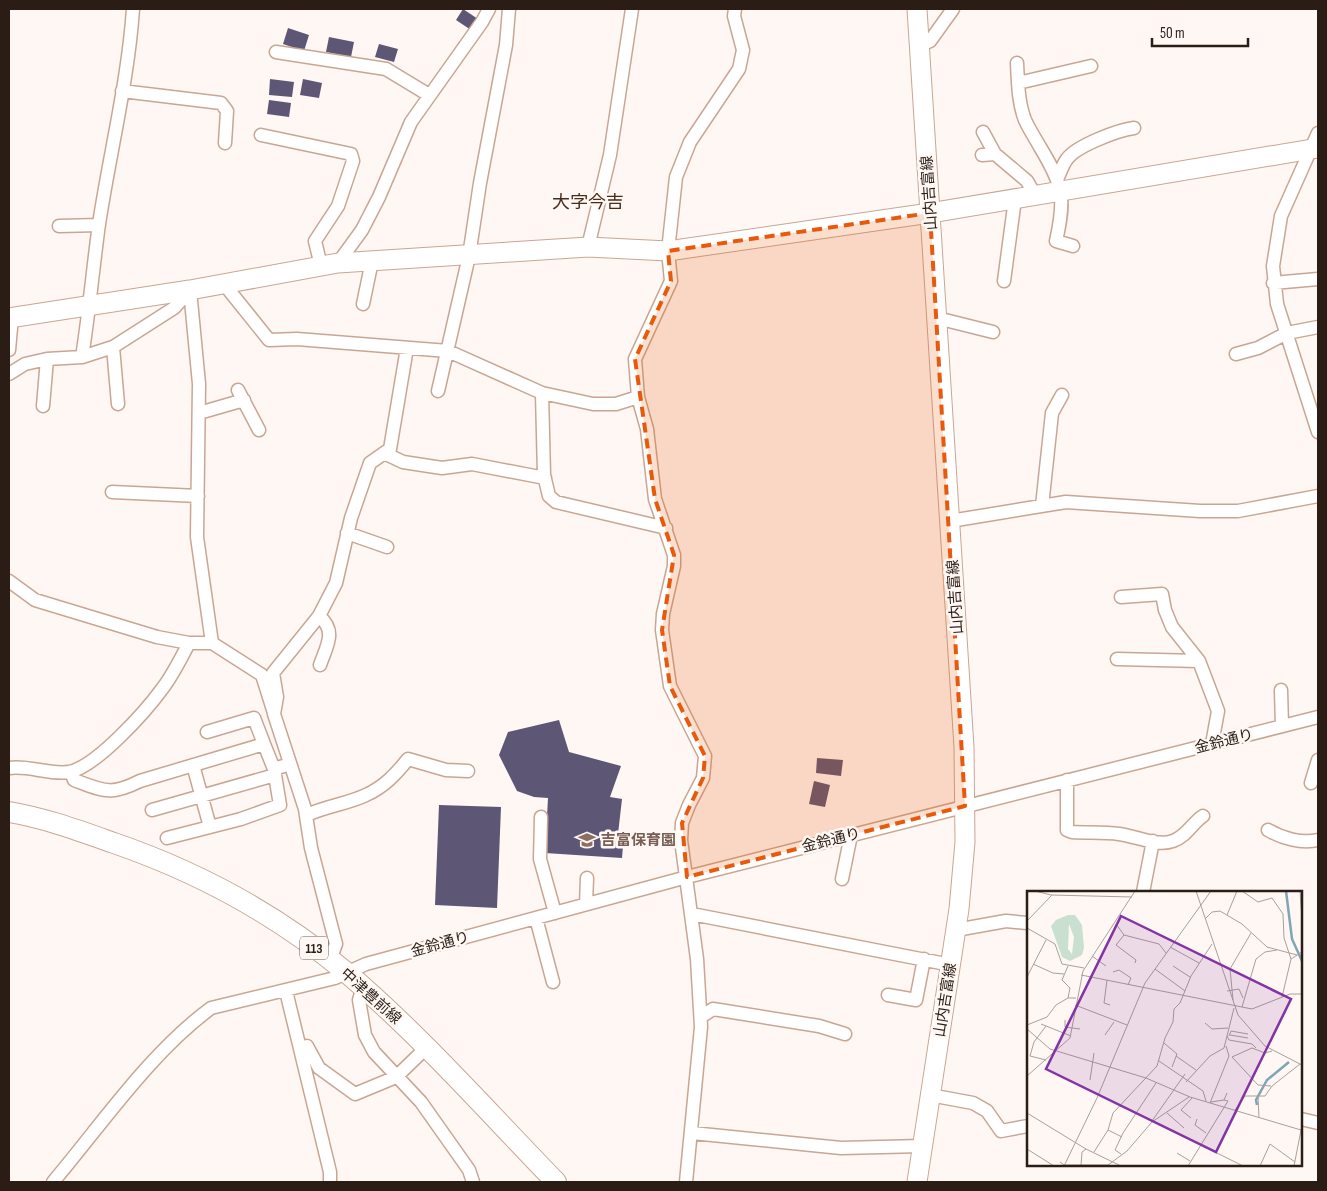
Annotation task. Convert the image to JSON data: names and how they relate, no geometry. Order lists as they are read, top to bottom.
{
  "streets": {
    "main road": ["113", "中津豊前線"],
    "street": ["山内吉富線", "金鈴通り"]
  },
  "crossings": [
    ["山内吉富線", "金鈴通り"],
    ["金鈴通り", "中津豊前線"]
  ],
  "districts": ["大字今吉"],
  "places": {
    "school or university": ["吉富保育園"]
  },
  "scale_bar": "50 m"
}
